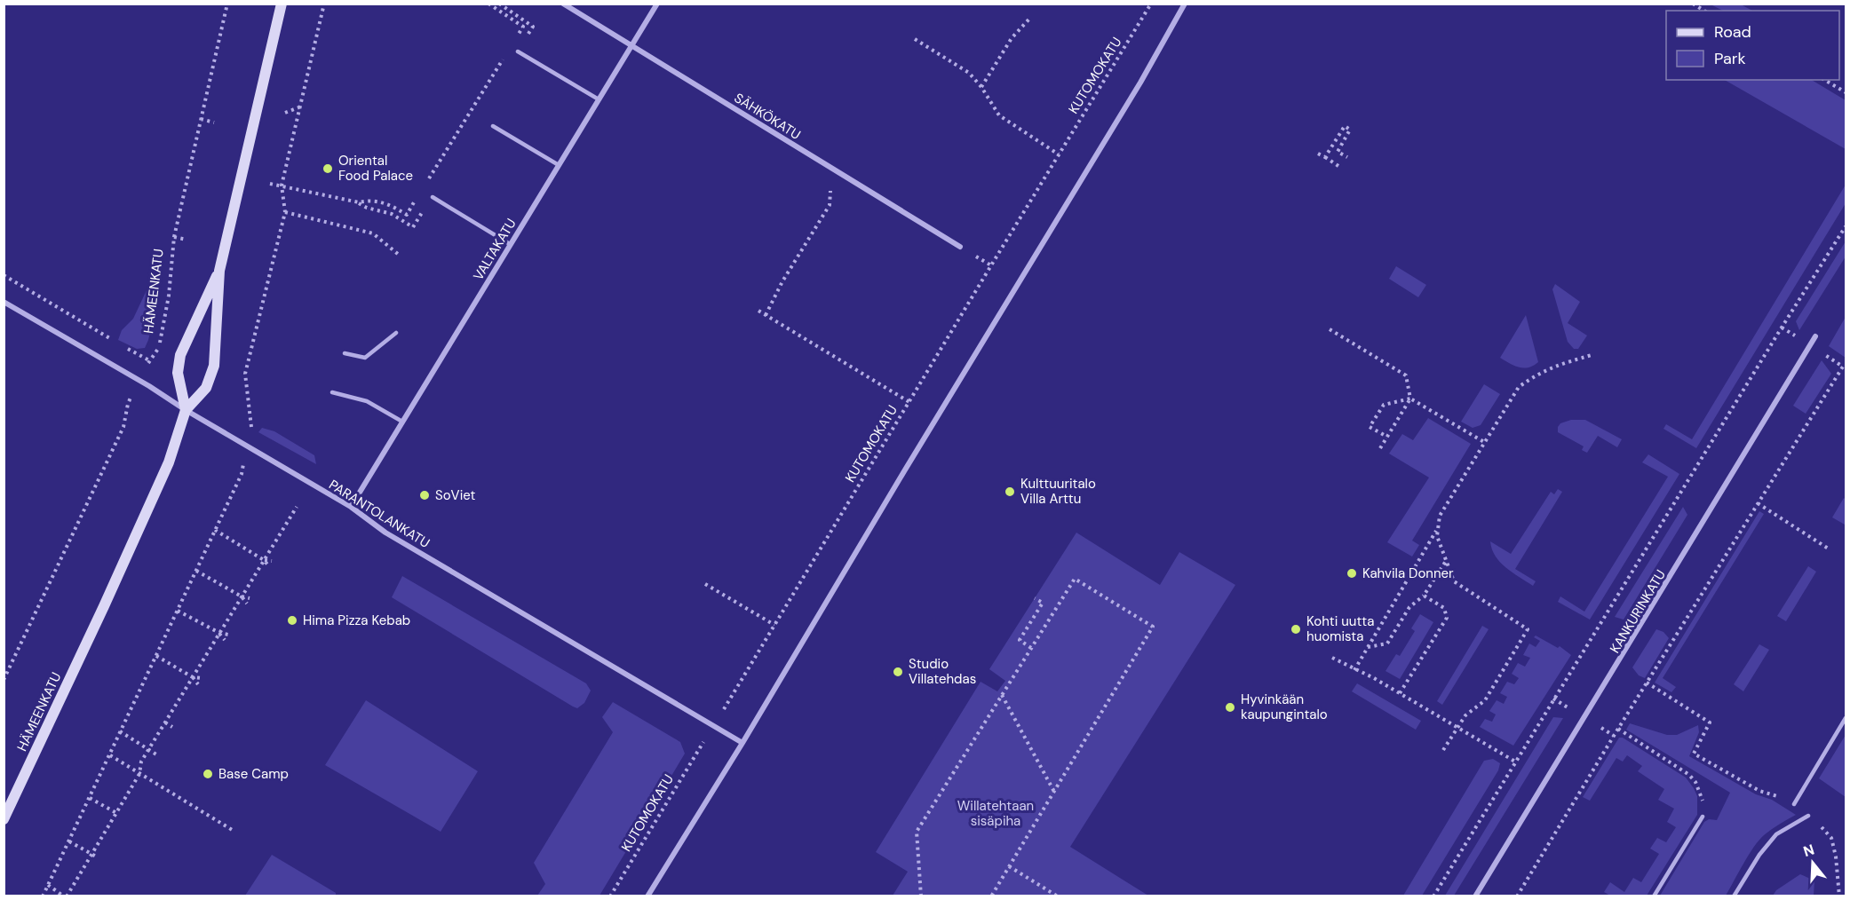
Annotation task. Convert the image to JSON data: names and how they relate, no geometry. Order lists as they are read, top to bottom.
{
  "streets": {
    "main road": ["HÄMEENKATU"],
    "street": [
      "SÄHKÖKATU",
      "VALTAKATU",
      "PARANTOLANKATU",
      "KANKURINKATU"
    ],
    "path": ["KUTOMOKATU"]
  },
  "crossings": [
    ["KUTOMOKATU", "PARANTOLANKATU"],
    ["SÄHKÖKATU", "VALTAKATU"],
    ["VALTAKATU", "PARANTOLANKATU"],
    ["HÄMEENKATU", "PARANTOLANKATU"]
  ],
  "parks": ["Willatehtaan sisäpiha"],
  "places": [
    "Oriental Food Palace",
    "Kulttuuritalo Villa Arttu",
    "SoViet",
    "Kahvila Donner",
    "Hima Pizza Kebab",
    "Kohti uutta huomista",
    "Studio Villatehdas",
    "Hyvinkään kaupungintalo",
    "Base Camp"
  ],
  "legend": ["Road", "Park"],
  "north": "top"
}
